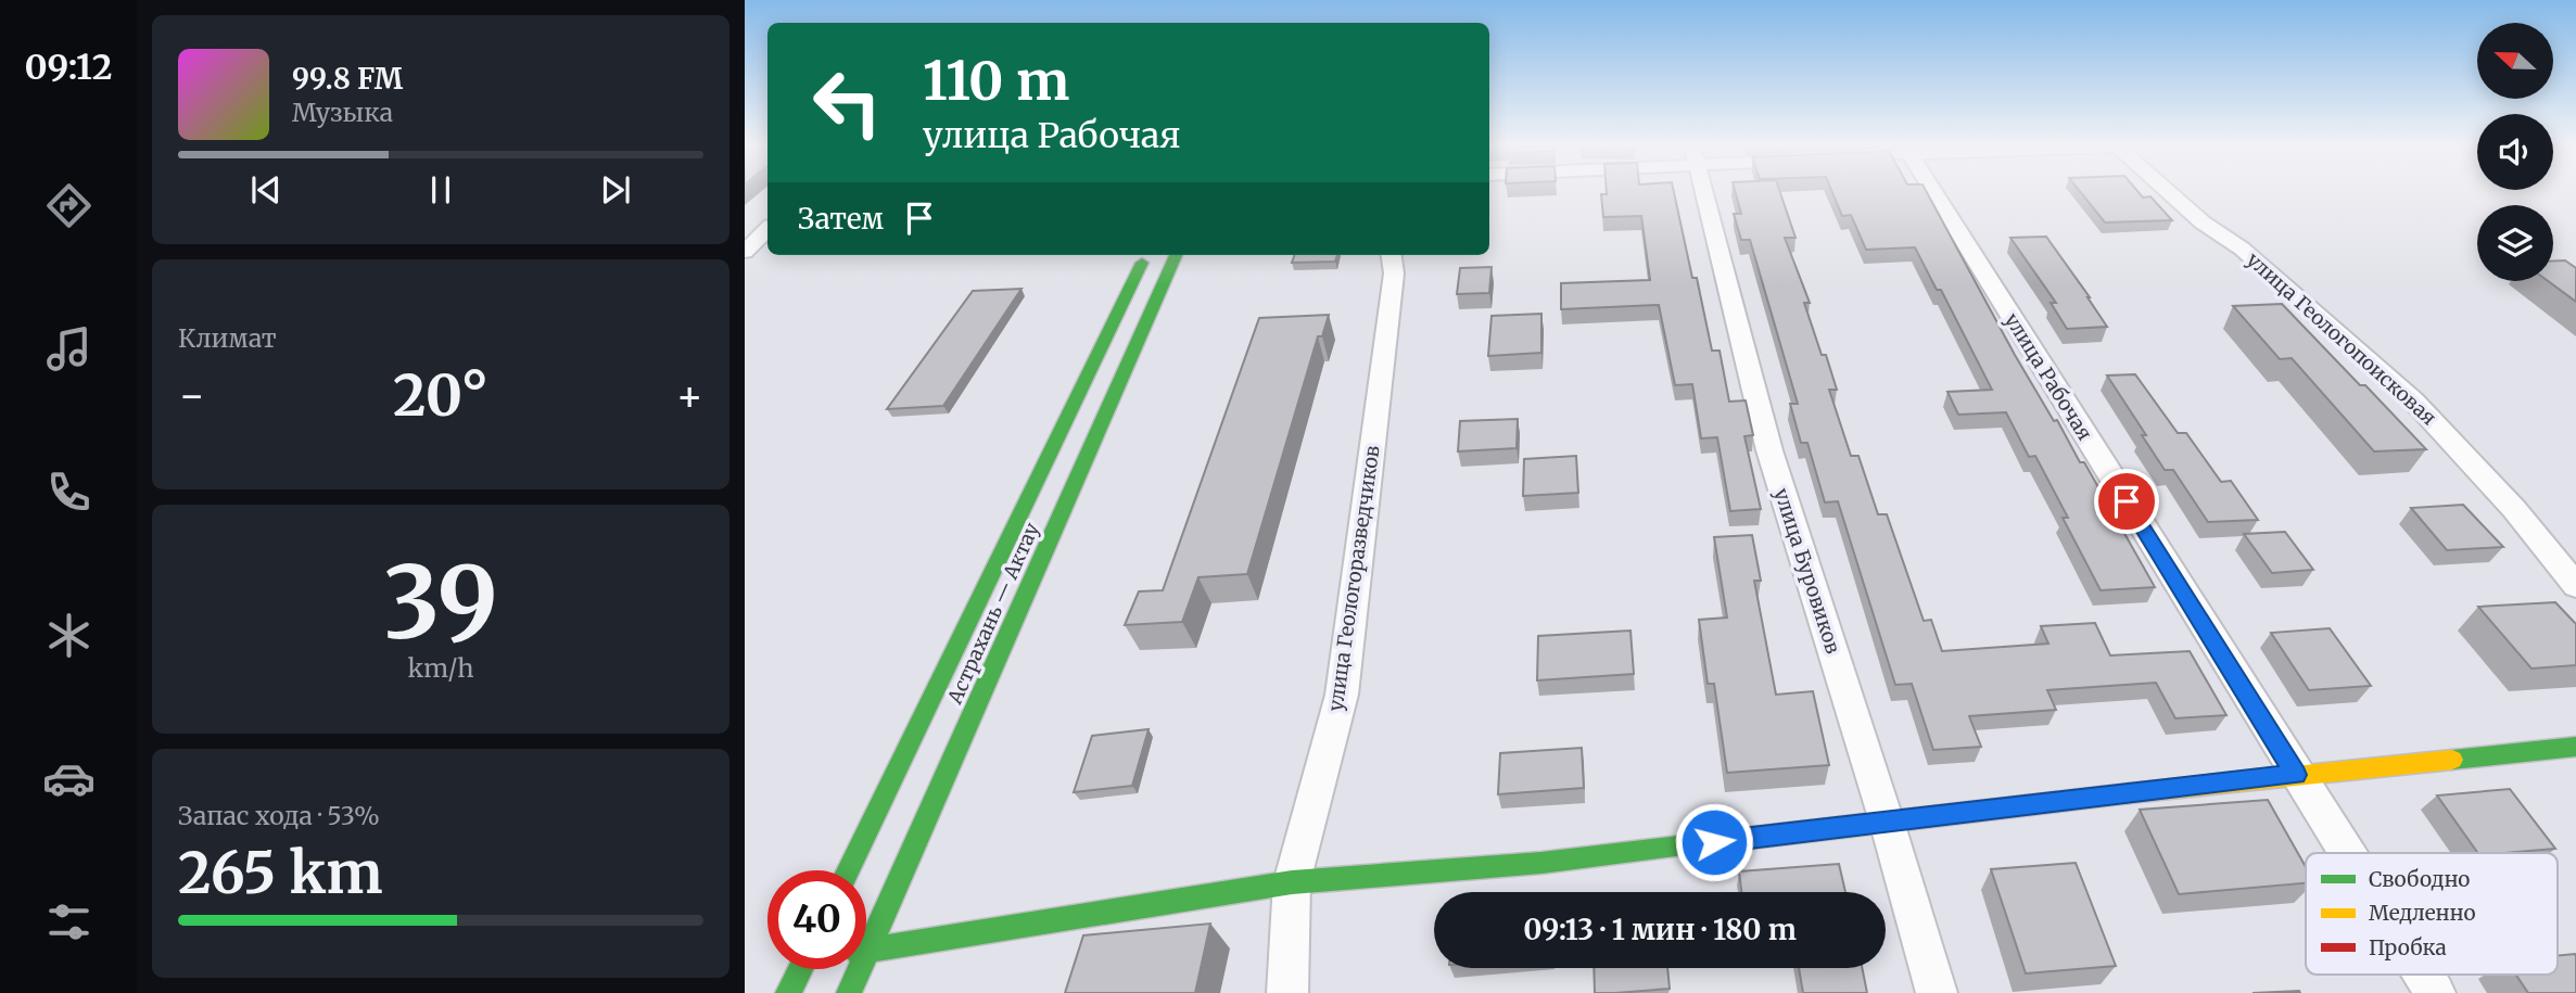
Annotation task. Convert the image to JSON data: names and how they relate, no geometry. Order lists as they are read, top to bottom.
{
  "streets": {
    "main road": ["Астрахань — Актау"],
    "street": [
      "улица Геологопоисковая",
      "улица Рабочая",
      "улица Буровиков",
      "улица Геологоразведчиков"
    ]
  },
  "legend": ["Свободно", "Медленно", "Пробка"],
  "north": "left",
  "page": {
    "tabs": "09:12",
    "turn": ["110 m", "улица Рабочая"],
    "song": ["99.8 FM", "Музыка"],
    "then": "Затем",
    "tile": [
      "Климат",
      ["39", "km/h"],
      ["Запас хода · 53%", "265 km"]
    ],
    "heat": ["−", "20°", "+"],
    "limit": "40",
    "trip": "09:13 · 1 мин · 180 m"
  }
}
